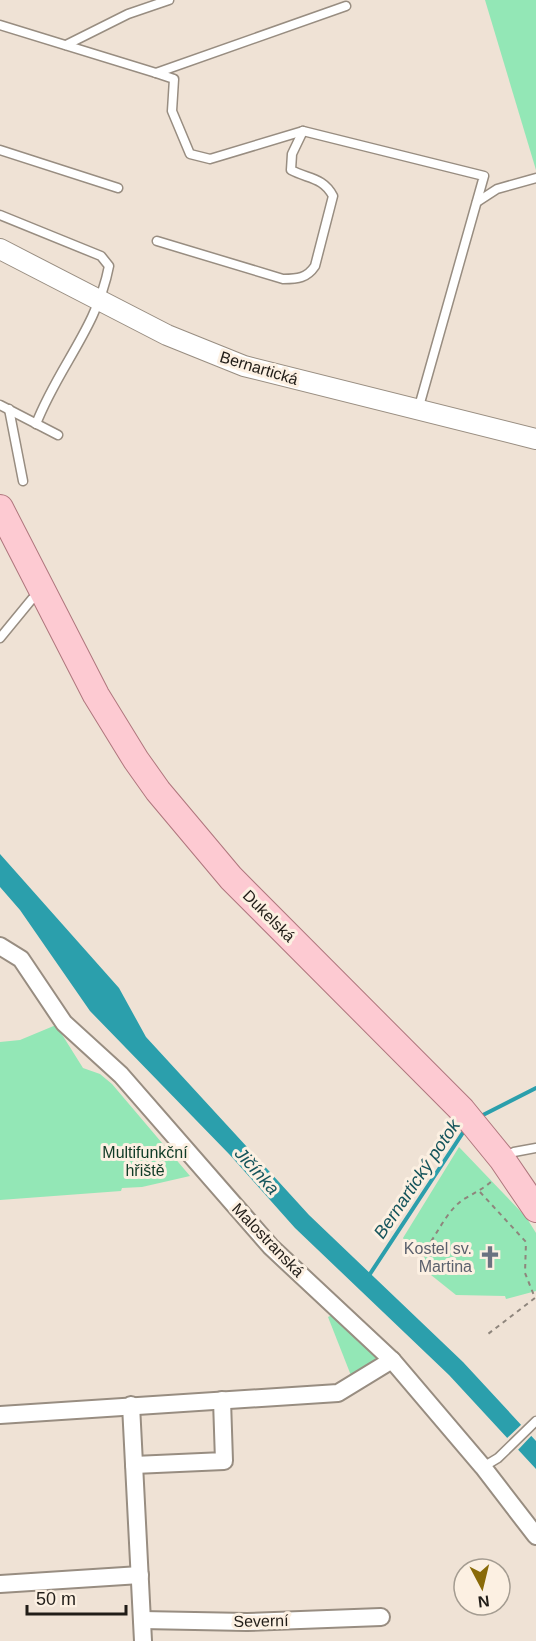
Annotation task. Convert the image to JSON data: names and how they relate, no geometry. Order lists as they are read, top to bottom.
{
  "streets": {
    "main road": ["Dukelská"],
    "street": ["Bernartická", "Malostranská", "Severní"]
  },
  "water": ["Jičínka", "Bernartický potok"],
  "parks": ["Multifunkční hřiště"],
  "places": {
    "church": ["Kostel sv. Martina"]
  },
  "scale_bar": "50 m",
  "north": "bottom"
}
